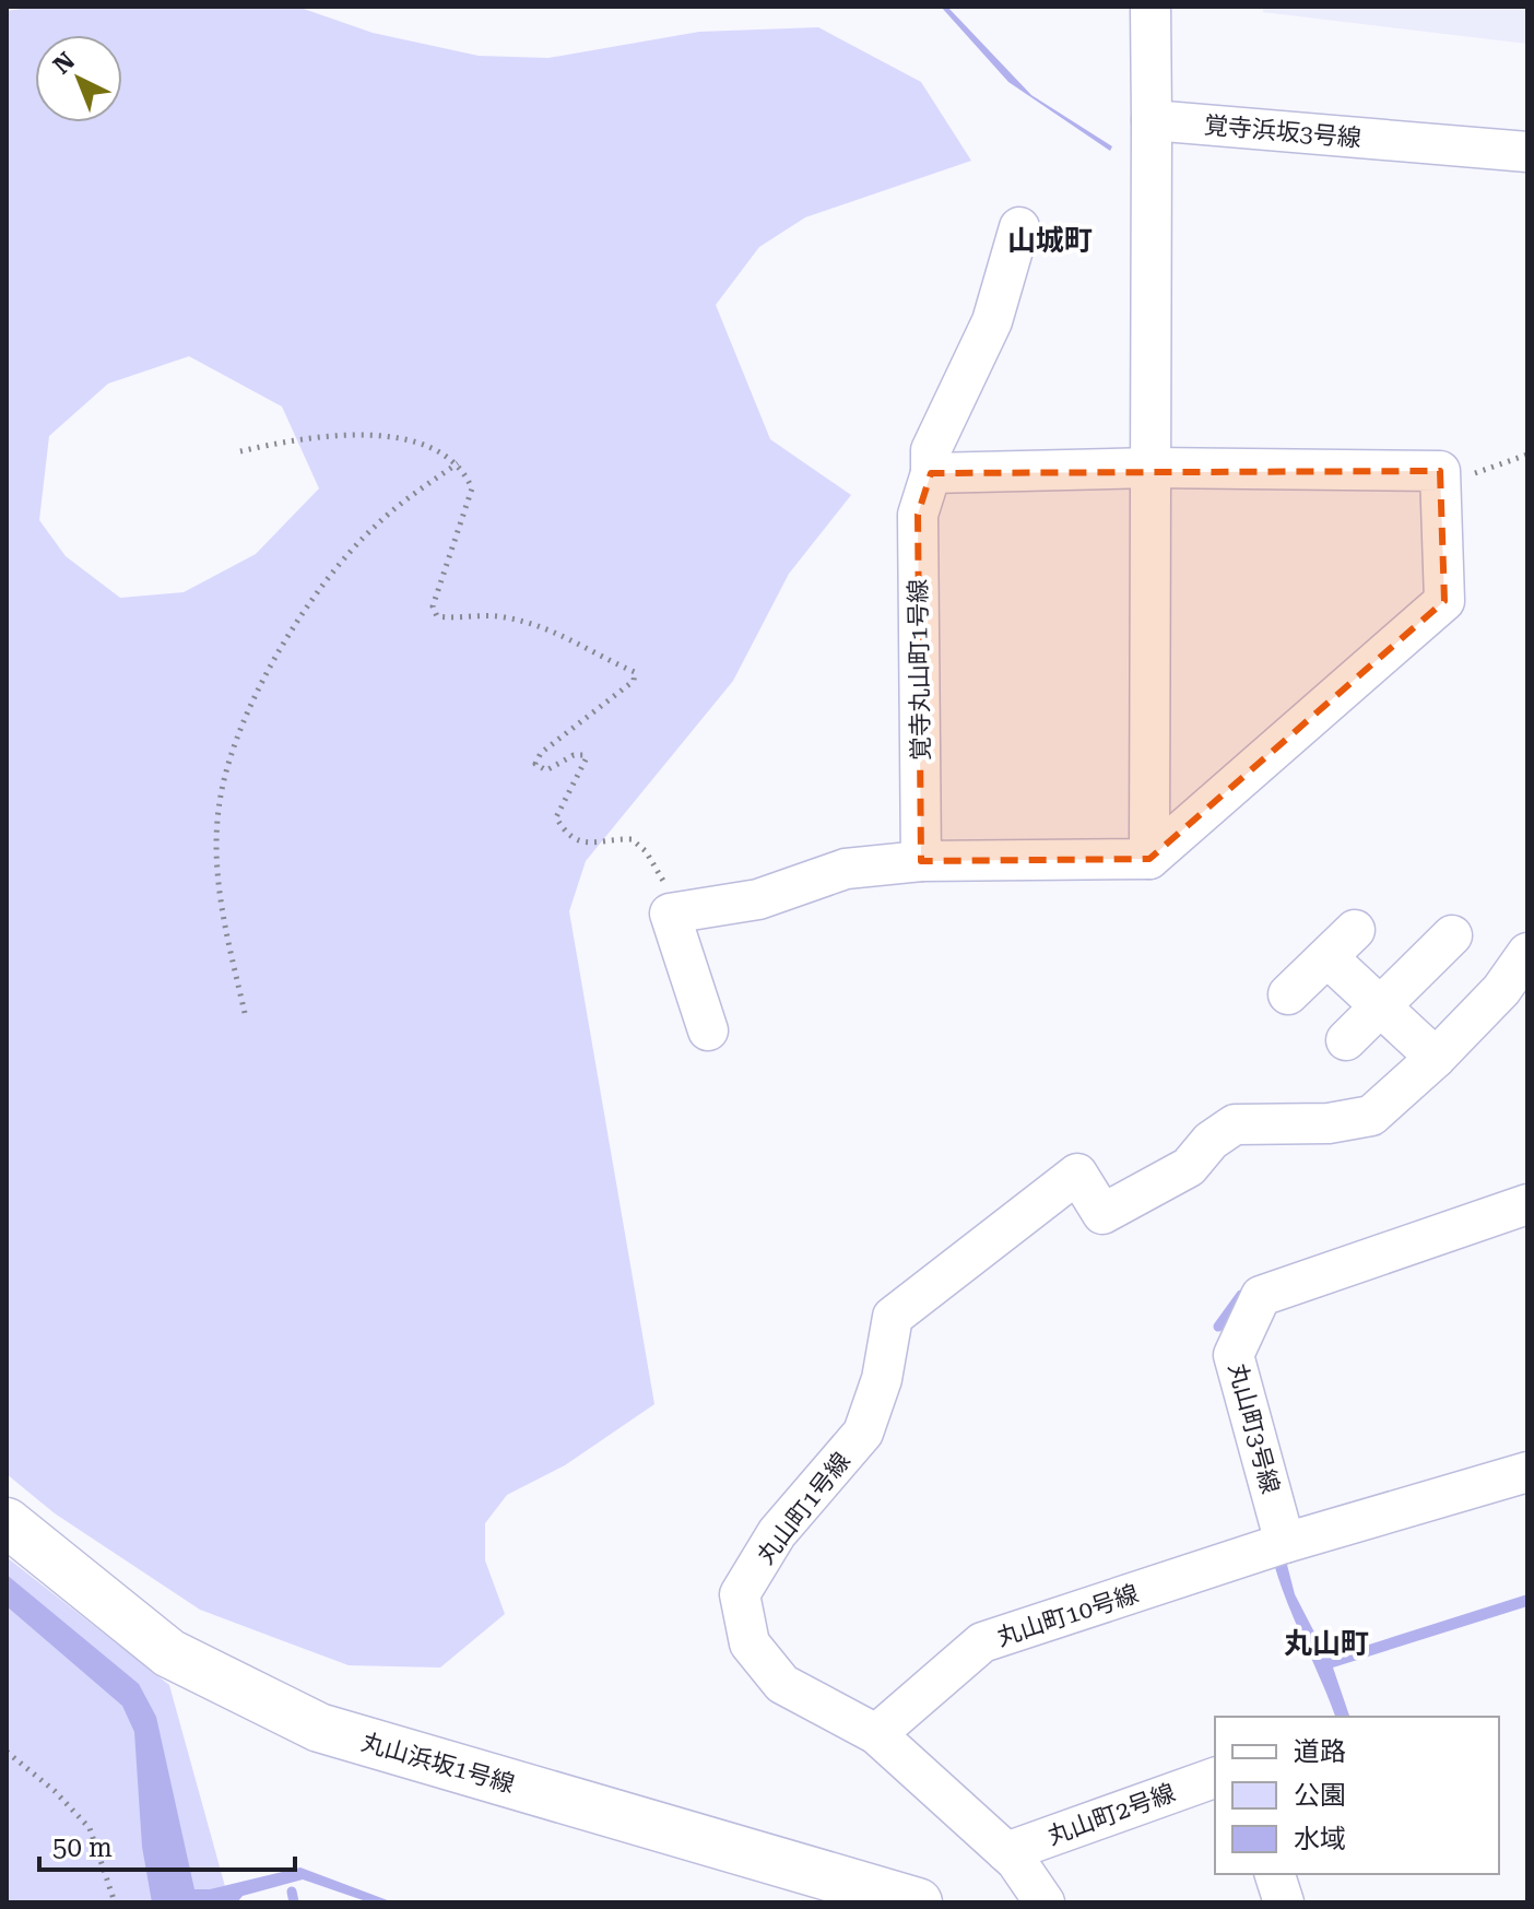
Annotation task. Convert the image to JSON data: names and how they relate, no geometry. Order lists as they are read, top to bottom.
{
  "streets": {
    "street": [
      "覚寺浜坂3号線",
      "覚寺丸山町1号線",
      "丸山町3号線",
      "丸山町1号線",
      "丸山町10号線",
      "丸山浜坂1号線",
      "丸山町2号線"
    ]
  },
  "crossings": [
    ["丸山町3号線", "丸山町10号線"],
    ["丸山町1号線", "丸山町10号線"],
    ["丸山町1号線", "丸山町2号線"]
  ],
  "districts": ["山城町", "丸山町"],
  "legend": ["道路", "公園", "水域"],
  "scale_bar": "50 m",
  "north": "top left"
}
